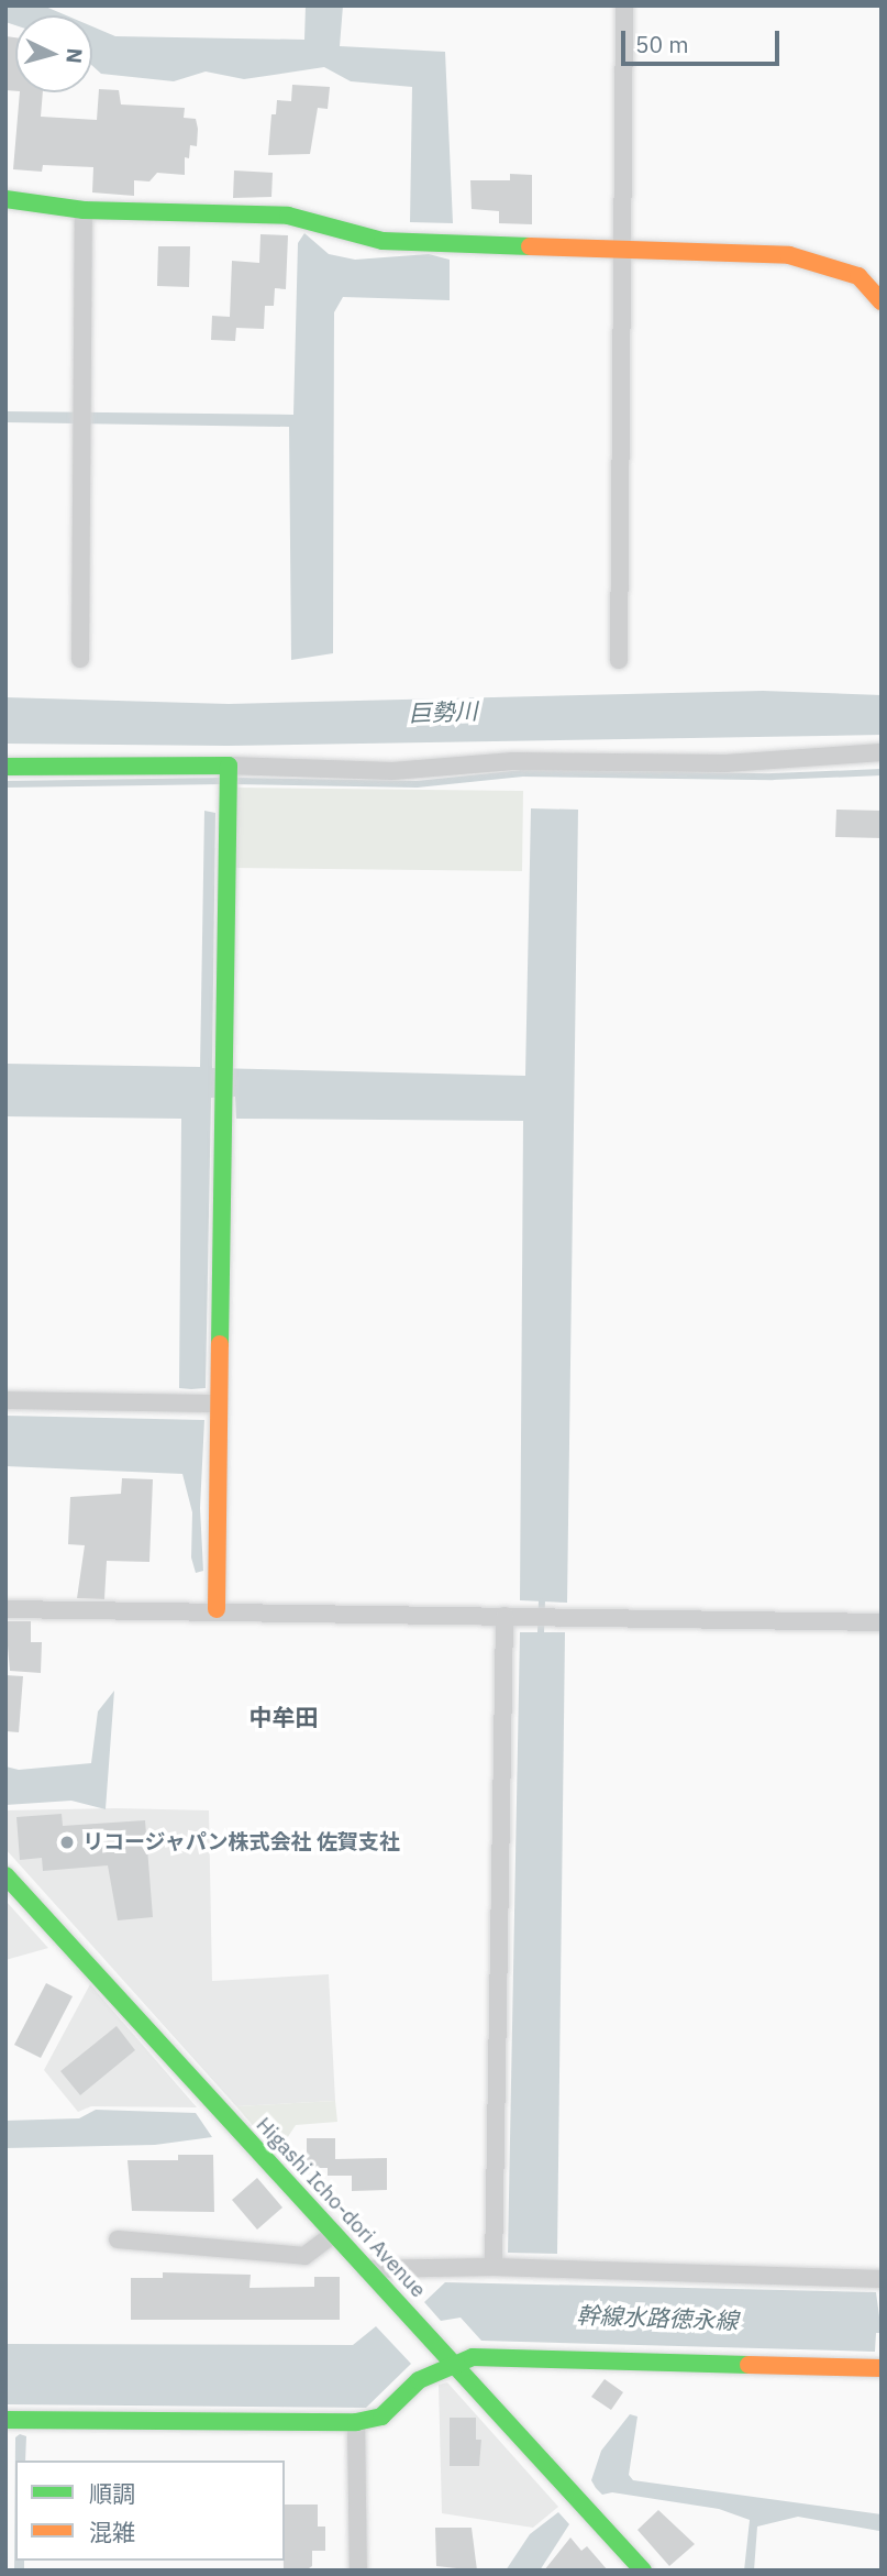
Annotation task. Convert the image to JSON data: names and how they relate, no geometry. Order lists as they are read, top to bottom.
{
  "streets": {
    "street": ["Higashi Icho-dori Avenue"]
  },
  "districts": ["中牟田"],
  "water": ["巨勢川", "幹線水路徳永線"],
  "places": ["リコージャパン株式会社 佐賀支社"],
  "legend": ["順調", "混雑"],
  "scale_bar": "50 m",
  "north": "right"
}
